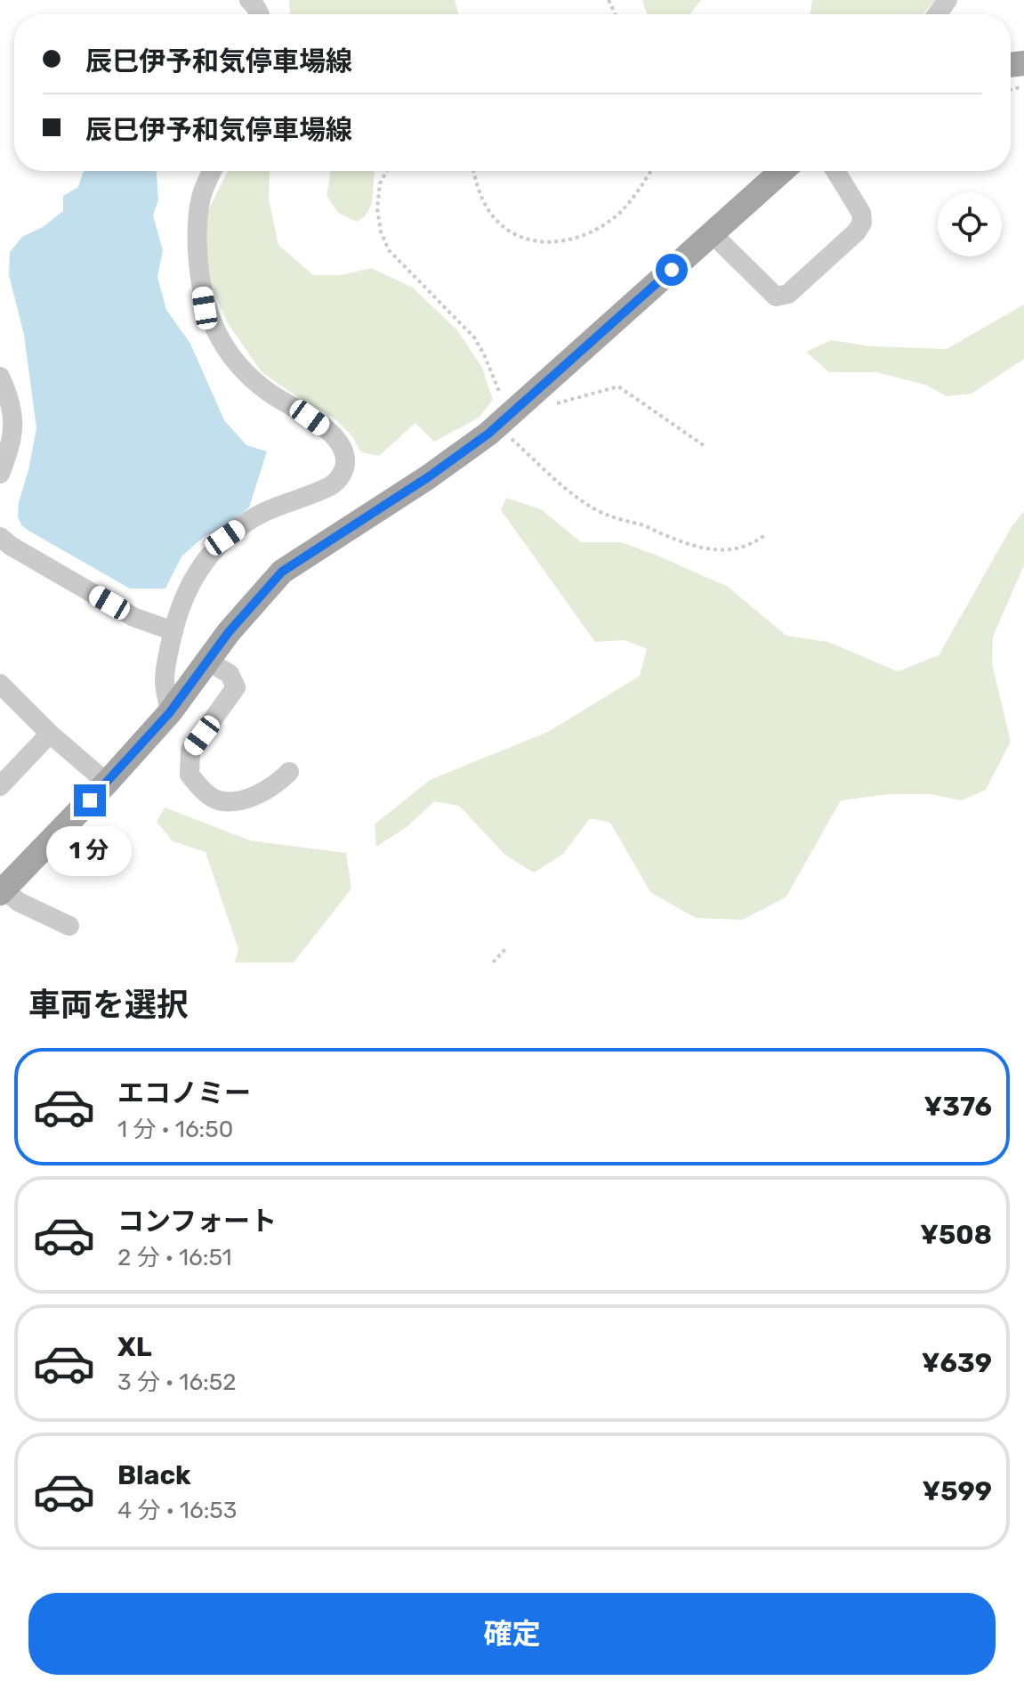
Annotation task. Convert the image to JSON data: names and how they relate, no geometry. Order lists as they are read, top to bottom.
{
  "page": {
    "banner": ["辰巳伊予和気停車場線", "辰巳伊予和気停車場線"],
    "bubble": "1 分",
    "heading": "車両を選択",
    "list": [
      {
        "name": "エコノミー",
        "note": "1 分 · 16:50",
        "value": "¥376"
      },
      {
        "name": "コンフォート",
        "note": "2 分 · 16:51",
        "value": "¥508"
      },
      {
        "name": "XL",
        "note": "3 分 · 16:52",
        "value": "¥639"
      },
      {
        "name": "Black",
        "note": "4 分 · 16:53",
        "value": "¥599"
      }
    ],
    "buttons": "確定"
  }
}
